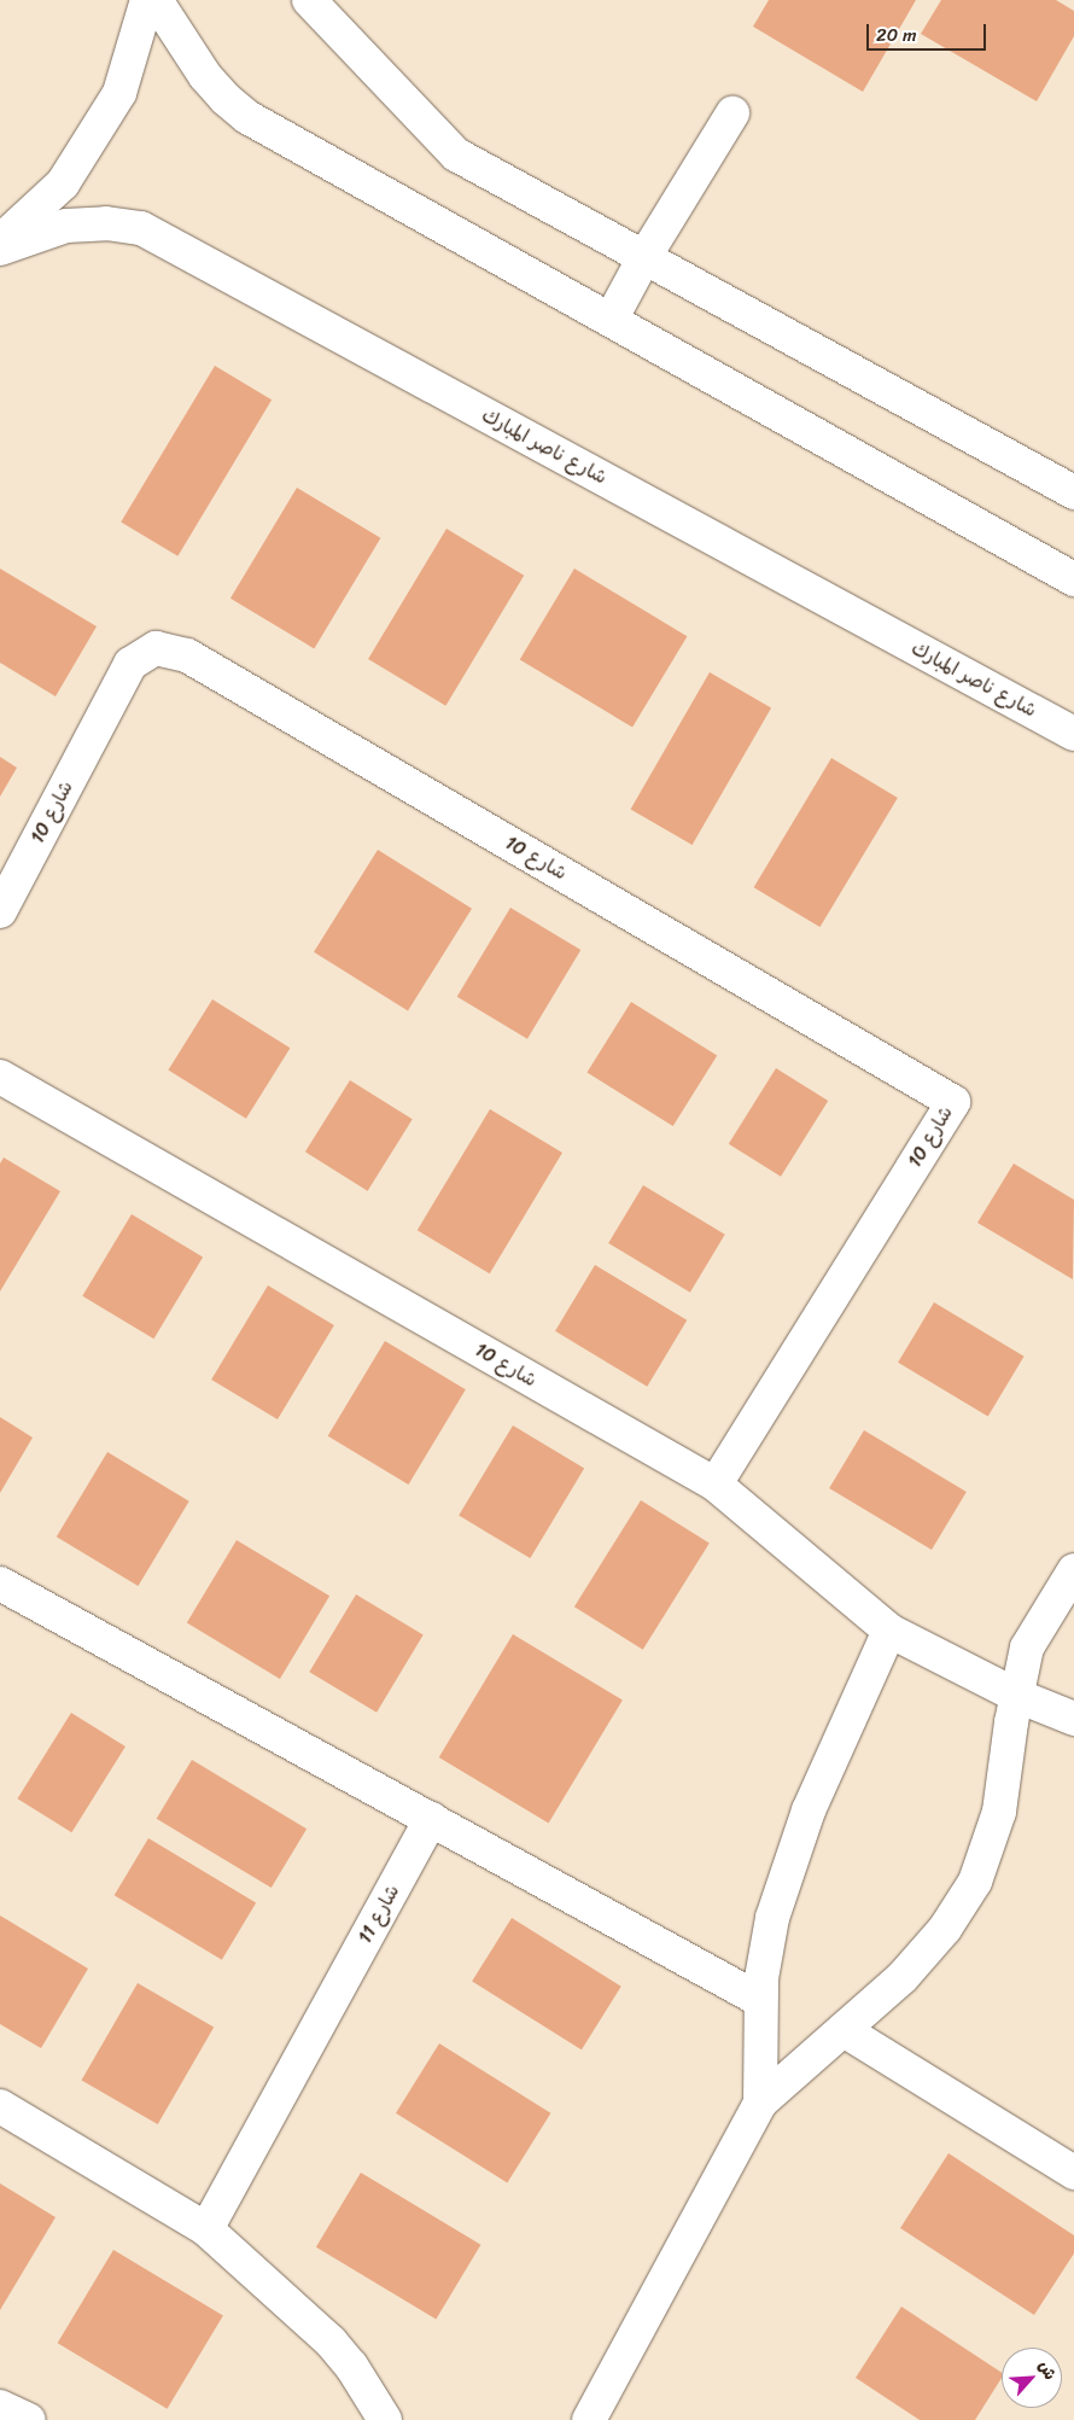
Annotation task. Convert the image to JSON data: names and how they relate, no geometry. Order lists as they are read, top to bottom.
{
  "streets": {
    "street": ["شارع ناصر المبارك", "شارع 10", "شارع 11"]
  },
  "scale_bar": "20 m",
  "north": "top right"
}
